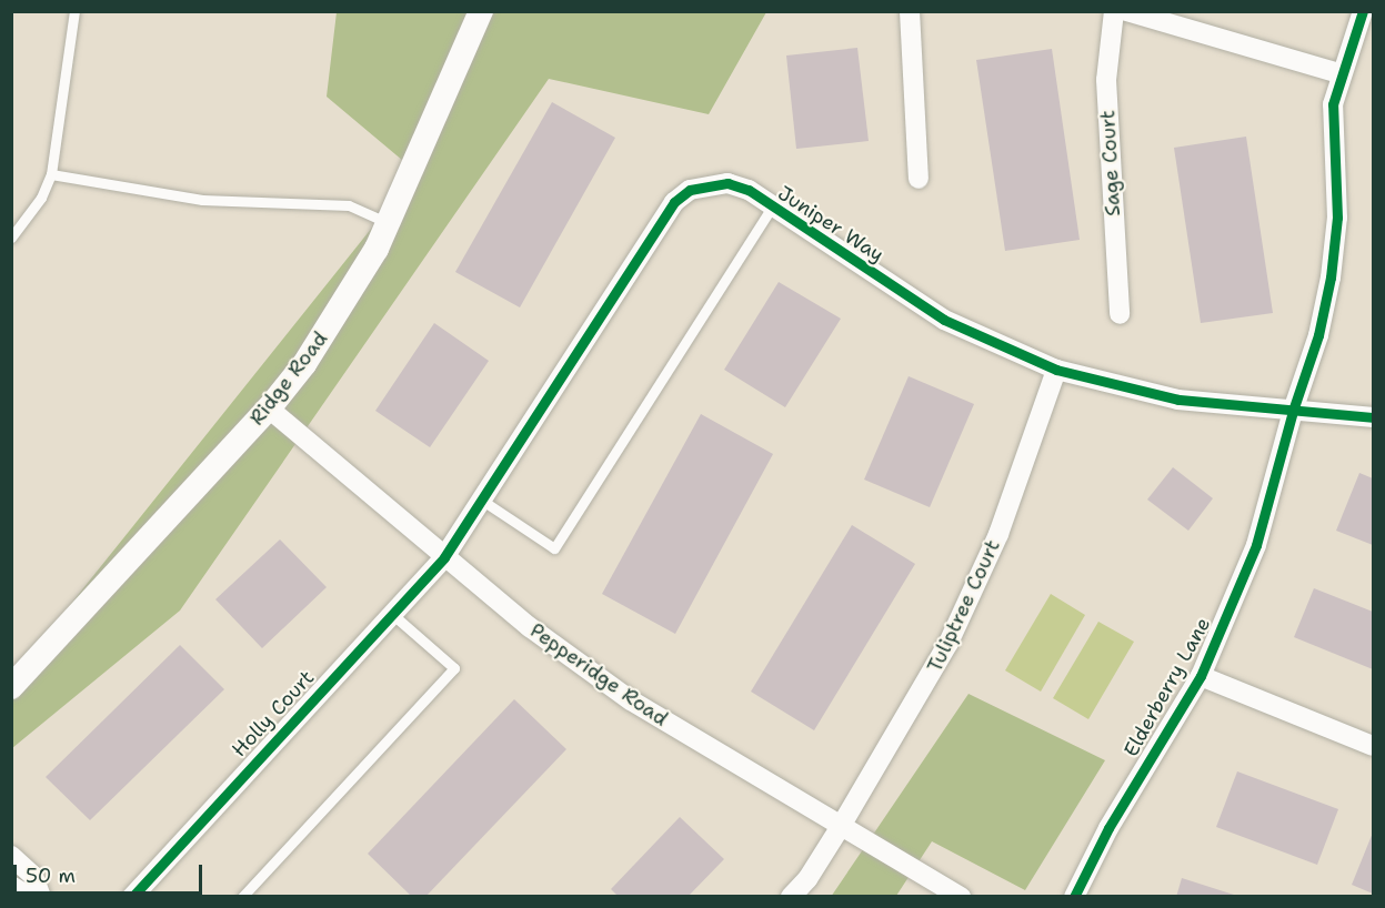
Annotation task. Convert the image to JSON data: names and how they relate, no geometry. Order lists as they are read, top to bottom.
{
  "streets": {
    "street": [
      "Sage Court",
      "Juniper Way",
      "Ridge Road",
      "Tuliptree Court",
      "Pepperidge Road",
      "Elderberry Lane",
      "Holly Court"
    ]
  },
  "crossings": [
    ["Juniper Way", "Tuliptree Court"],
    ["Juniper Way", "Pepperidge Road"],
    ["Juniper Way", "Elderberry Lane"],
    ["Juniper Way", "Holly Court"],
    ["Ridge Road", "Pepperidge Road"],
    ["Tuliptree Court", "Pepperidge Road"],
    ["Pepperidge Road", "Holly Court"]
  ],
  "scale_bar": "50 m"
}
